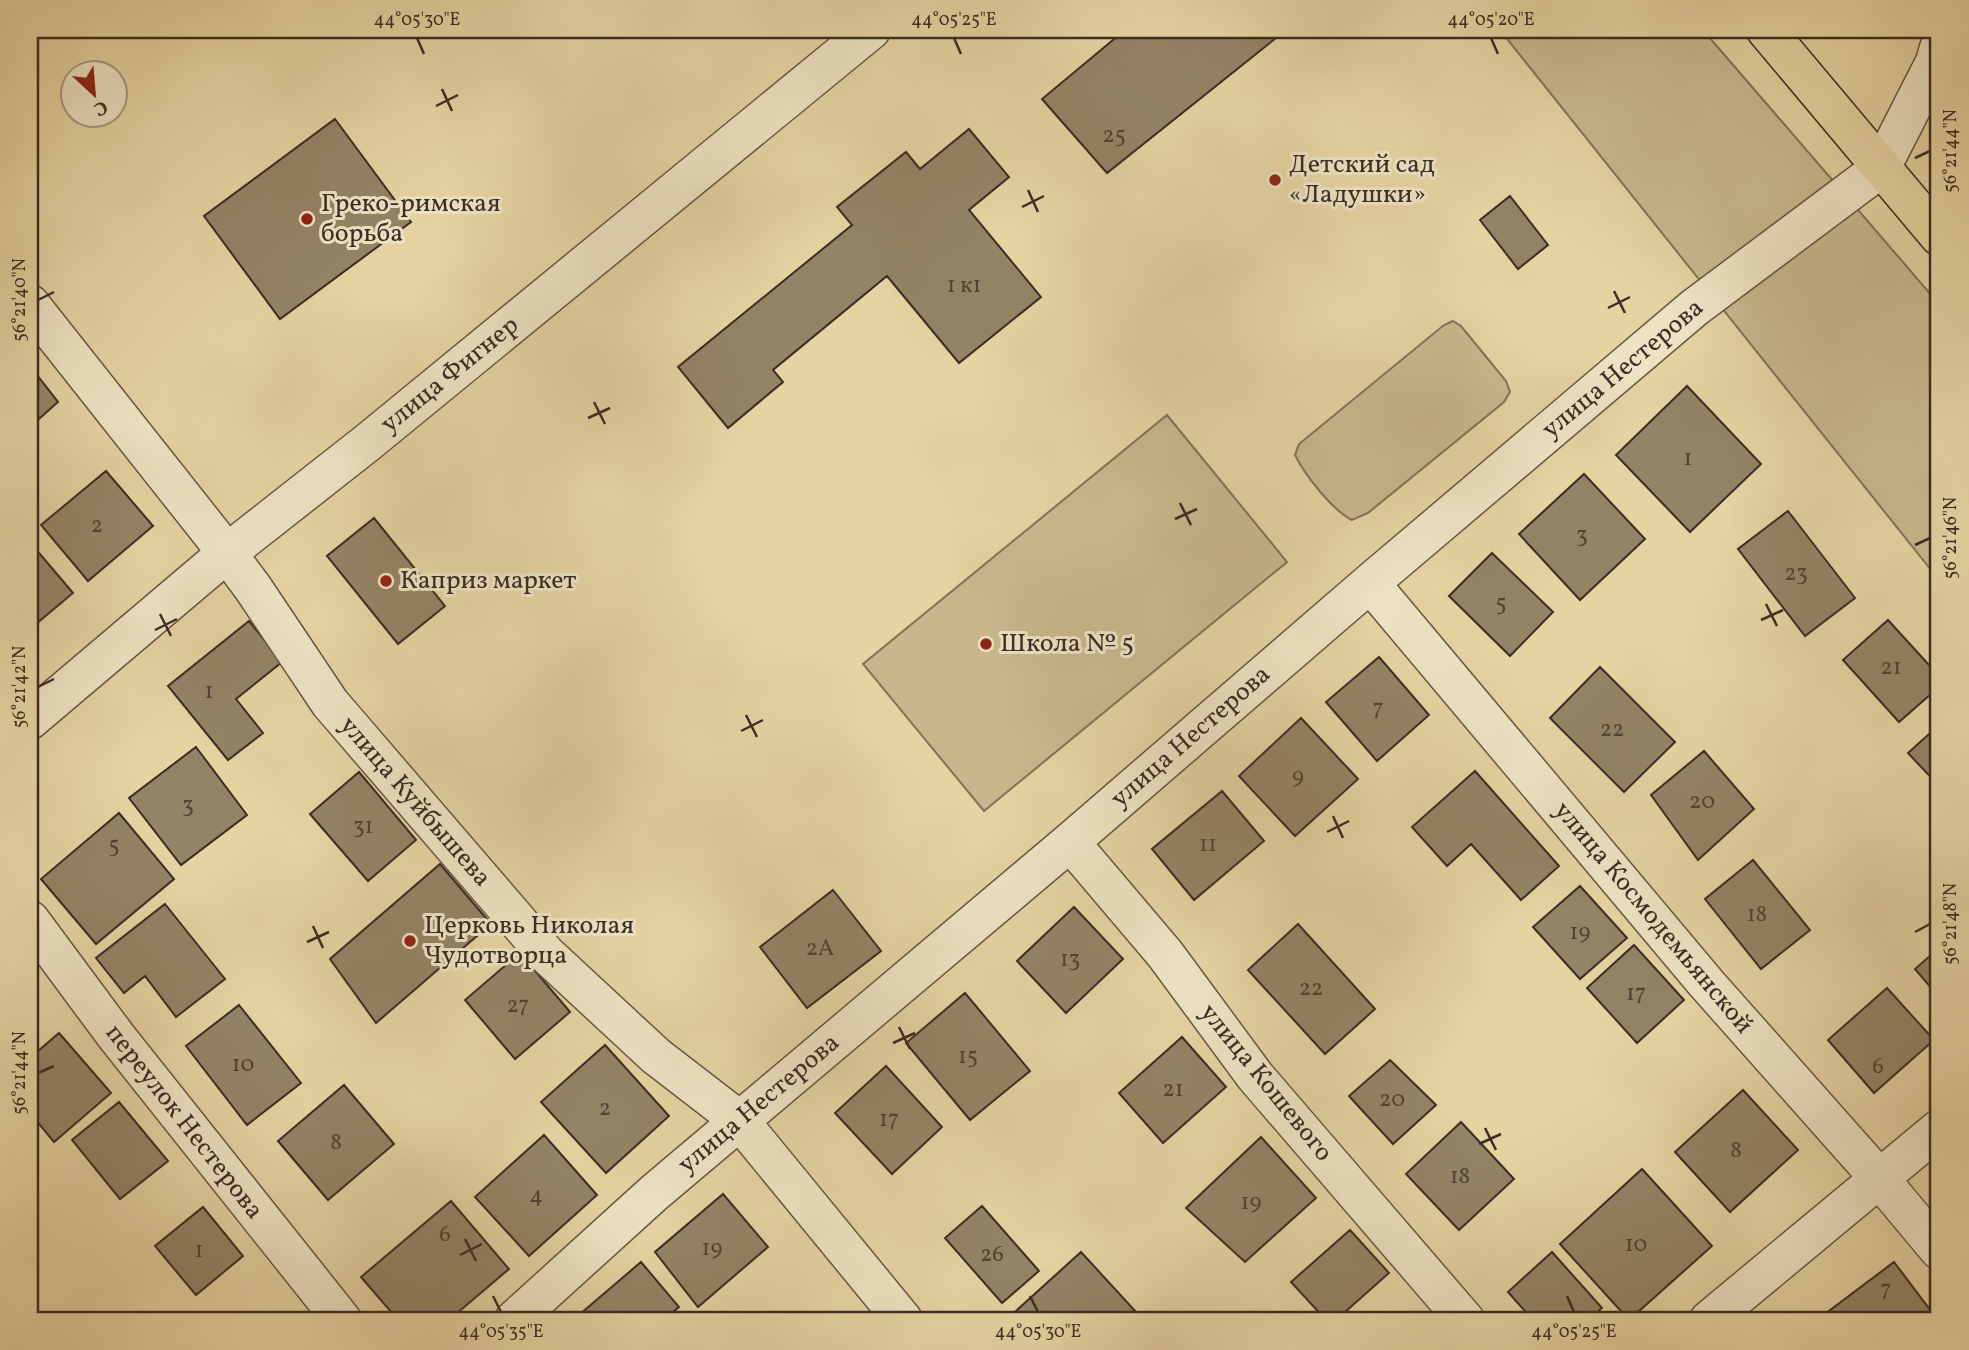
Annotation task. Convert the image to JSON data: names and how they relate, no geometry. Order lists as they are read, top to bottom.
{
  "streets": {
    "street": [
      "улица Нестерова",
      "улица Фигнер",
      "улица Куйбышева",
      "улица Космодемьянской",
      "улица Кошевого",
      "переулок Нестерова"
    ]
  },
  "crossings": [
    ["улица Нестерова", "улица Куйбышева"],
    ["улица Нестерова", "улица Космодемьянской"],
    ["улица Нестерова", "улица Кошевого"],
    ["улица Фигнер", "улица Куйбышева"]
  ],
  "places": [
    "Детский сад «Ладушки»",
    "Греко-римская борьба",
    "Каприз маркет",
    "Школа № 5",
    "Церковь Николая Чудотворца"
  ],
  "house_numbers": [
    "25",
    "1 к1",
    "1",
    "2",
    "3",
    "23",
    "5",
    "21",
    "1",
    "7",
    "22",
    "9",
    "20",
    "3",
    "31",
    "11",
    "5",
    "18",
    "19",
    "2А",
    "13",
    "22",
    "17",
    "27",
    "15",
    "10",
    "6",
    "21",
    "20",
    "2",
    "17",
    "8",
    "8",
    "18",
    "4",
    "19",
    "6",
    "10",
    "19",
    "1",
    "26",
    "7"
  ],
  "north": "bottom right",
  "coordinates": [
    "44°05'30\"E",
    "44°05'25\"E",
    "44°05'20\"E",
    "56°21'44\"N",
    "56°21'40\"N",
    "56°21'46\"N",
    "56°21'42\"N",
    "56°21'48\"N",
    "44°05'35\"E"
  ]
}
